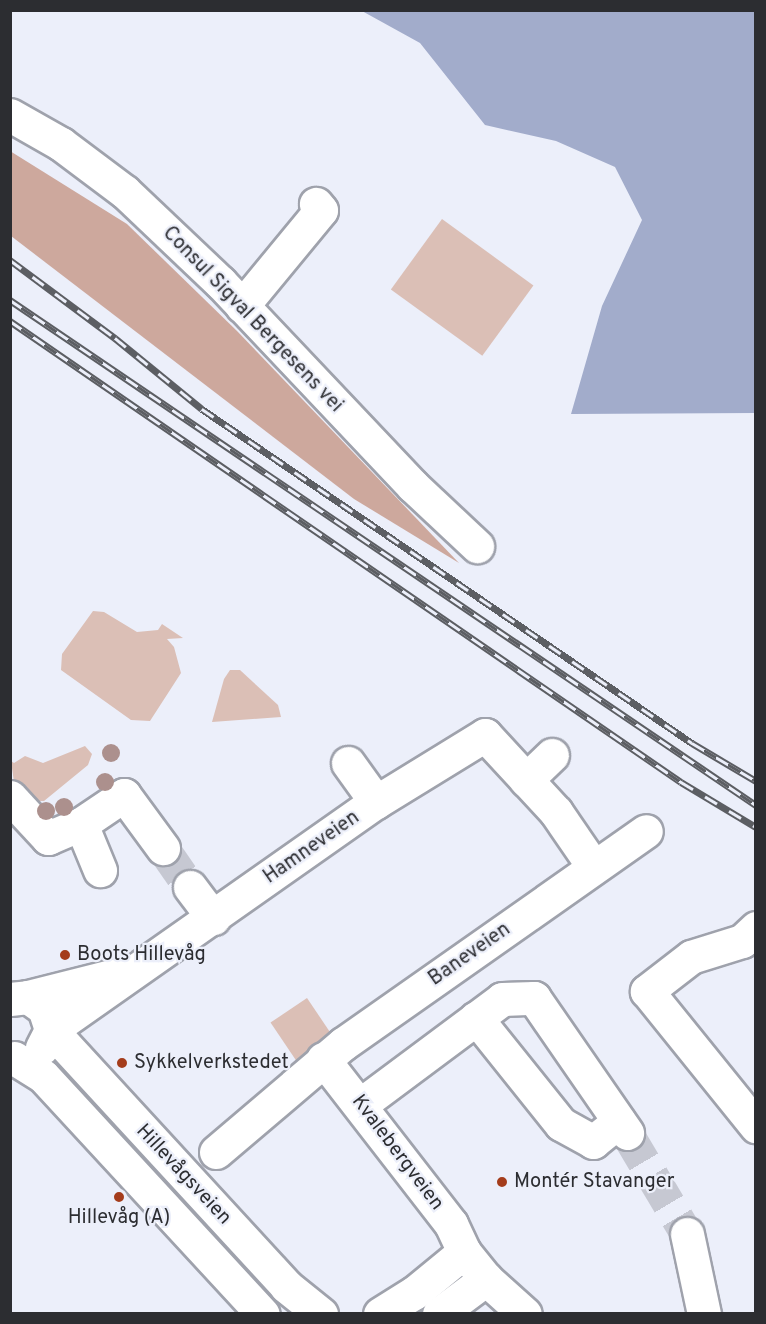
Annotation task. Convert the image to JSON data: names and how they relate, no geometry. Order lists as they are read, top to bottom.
{
  "streets": {
    "street": [
      "Consul Sigval Bergesens vei",
      "Hamneveien",
      "Baneveien",
      "Kvalebergveien",
      "Hillevågsveien"
    ]
  },
  "crossings": [
    ["Hamneveien", "Hillevågsveien"],
    ["Baneveien", "Kvalebergveien"]
  ],
  "places": [
    "Boots Hillevåg",
    "Sykkelverkstedet",
    "Montér Stavanger",
    "Hillevåg (A)"
  ]
}
